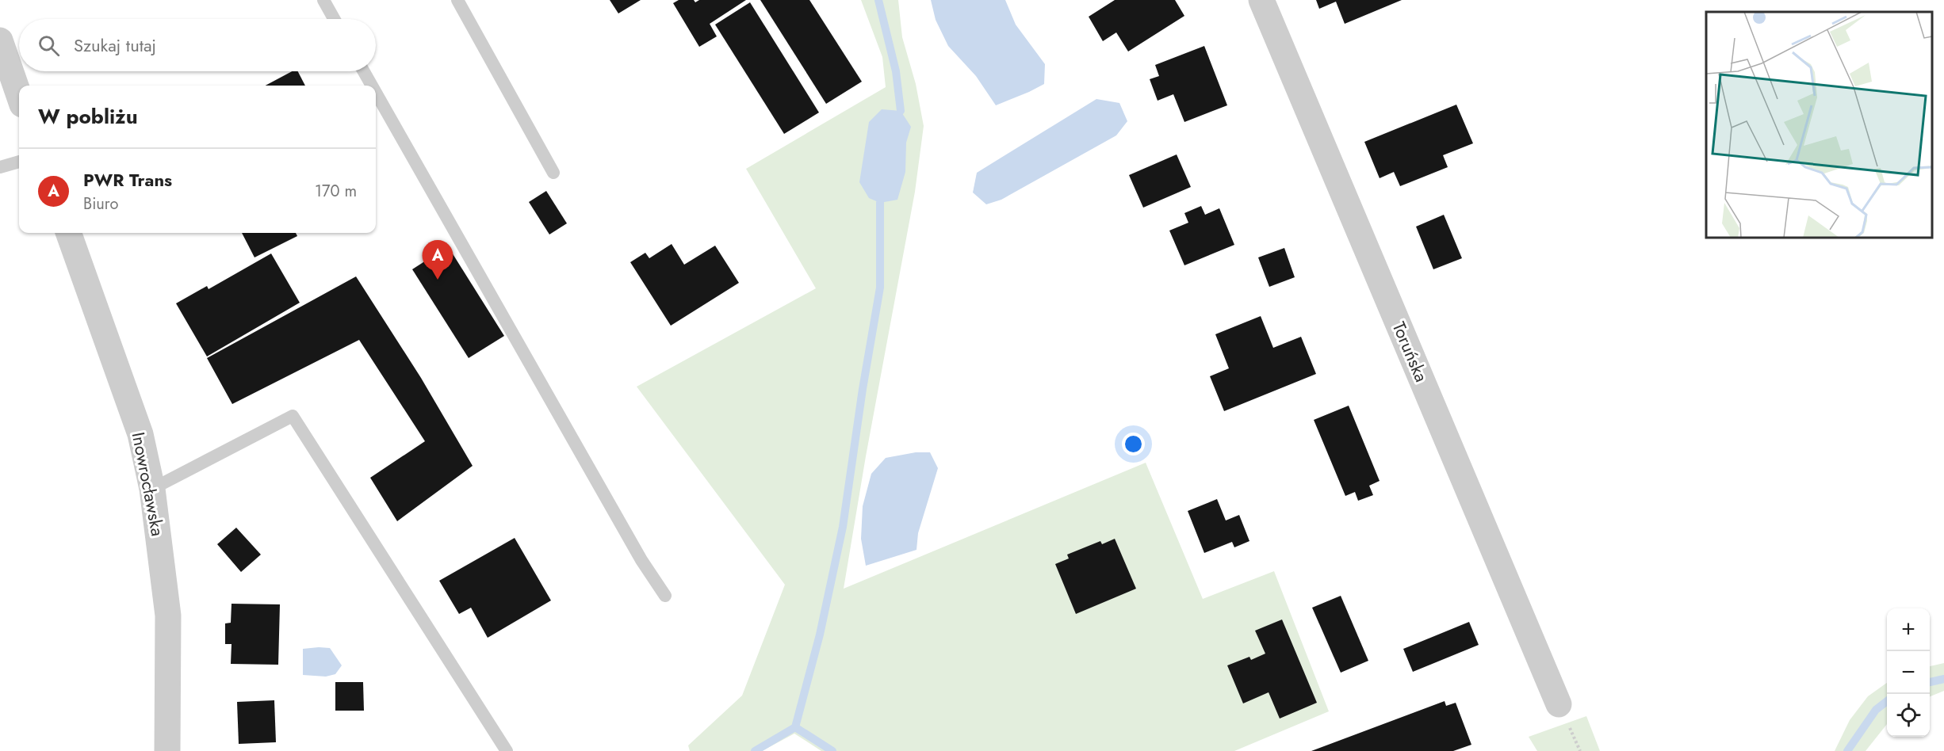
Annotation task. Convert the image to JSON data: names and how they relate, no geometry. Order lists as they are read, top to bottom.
{
  "streets": {
    "street": ["Toruńska", "Inowrocławska"]
  },
  "page": {
    "search": "Szukaj tutaj",
    "heading": "W pobliżu",
    "list": [
      {
        "mark": "A",
        "name": "PWR Trans",
        "note": "Biuro",
        "value": "170 m"
      }
    ],
    "pins": "A",
    "map_buttons": ["+", "−"]
  }
}
